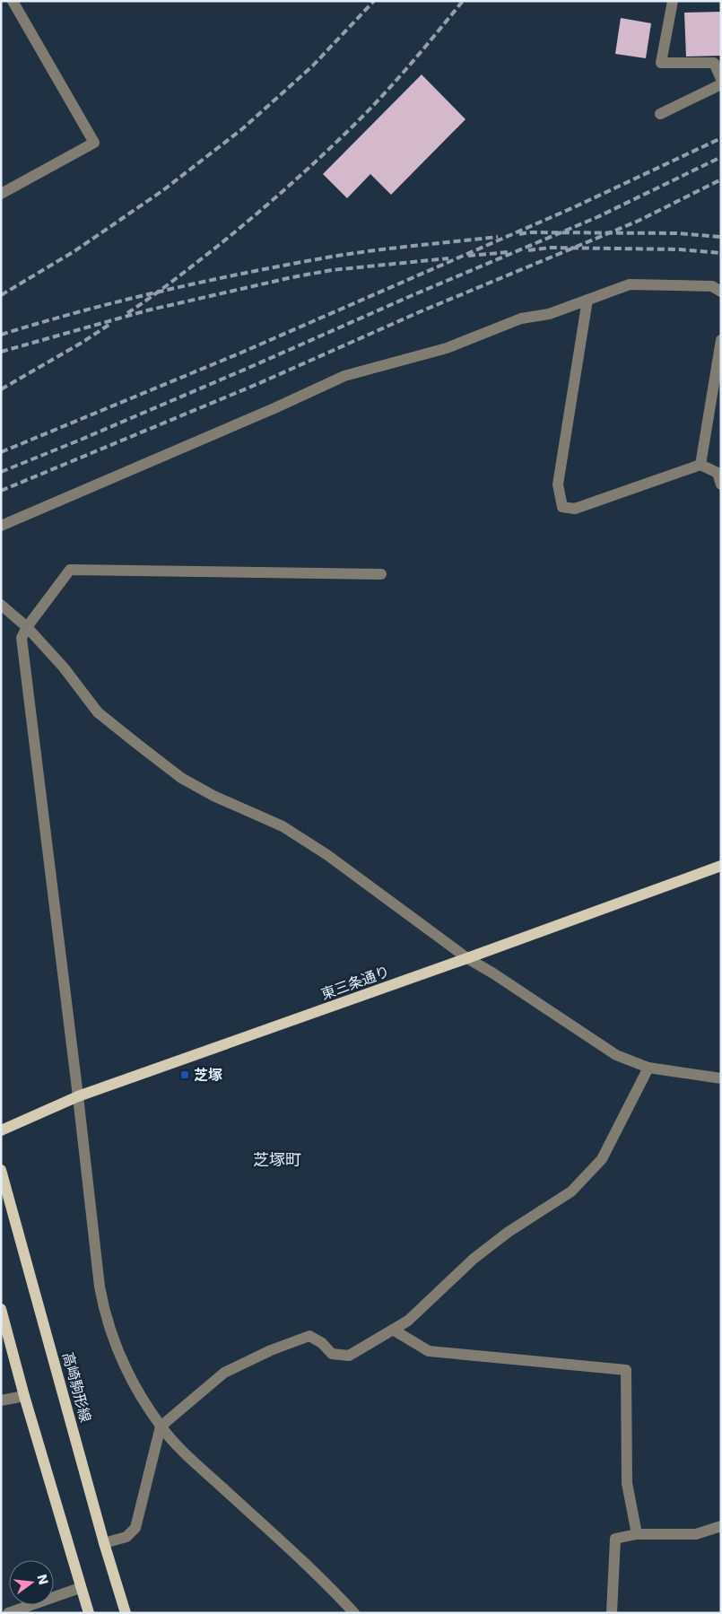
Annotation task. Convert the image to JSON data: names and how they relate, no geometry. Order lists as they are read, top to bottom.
{
  "streets": {
    "main road": ["東三条通り", "高崎駒形線"]
  },
  "districts": ["芝塚町"],
  "places": {
    "transit": ["芝塚"]
  },
  "north": "right"
}
